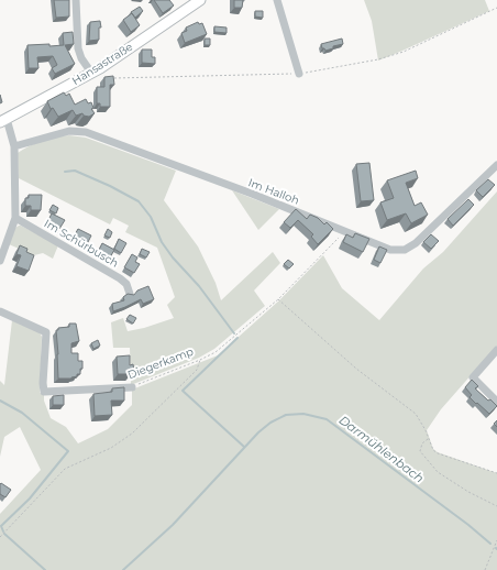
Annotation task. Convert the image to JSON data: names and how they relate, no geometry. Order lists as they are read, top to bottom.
{
  "streets": {
    "main road": ["Hansastraße"],
    "street": ["Im Halloh", "Im Schürbusch", "Diegerkamp"]
  },
  "crossings": [
    ["Im Halloh", "Diegerkamp"]
  ],
  "water": ["Darmühlenbach"]
}
